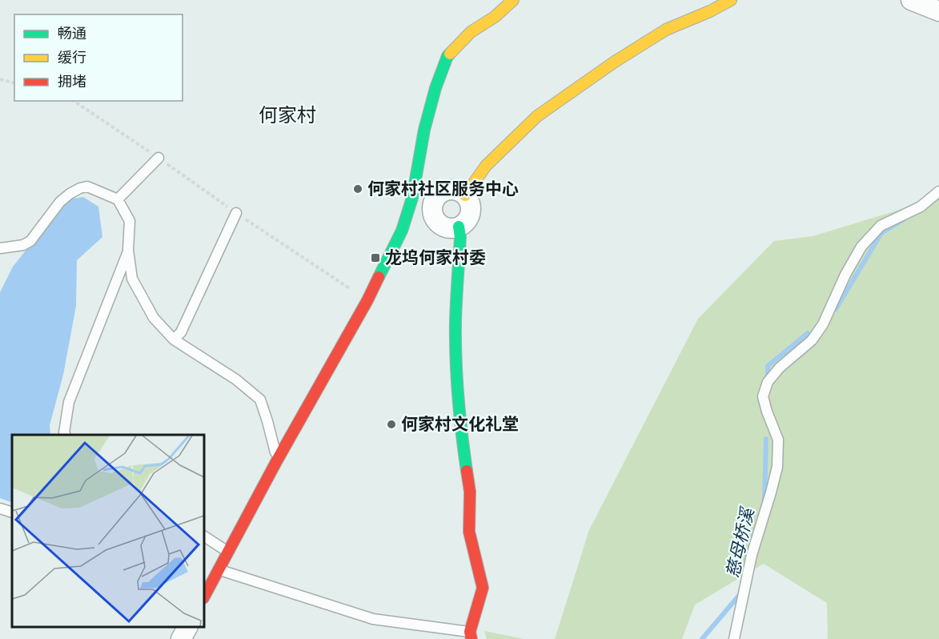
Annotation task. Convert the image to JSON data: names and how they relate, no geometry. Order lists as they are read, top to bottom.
{
  "districts": ["何家村"],
  "water": ["慈母桥溪"],
  "places": {
    "other": ["何家村社区服务中心", "何家村文化礼堂"],
    "transit": ["龙坞何家村委"]
  },
  "legend": ["畅通", "缓行", "拥堵"]
}
